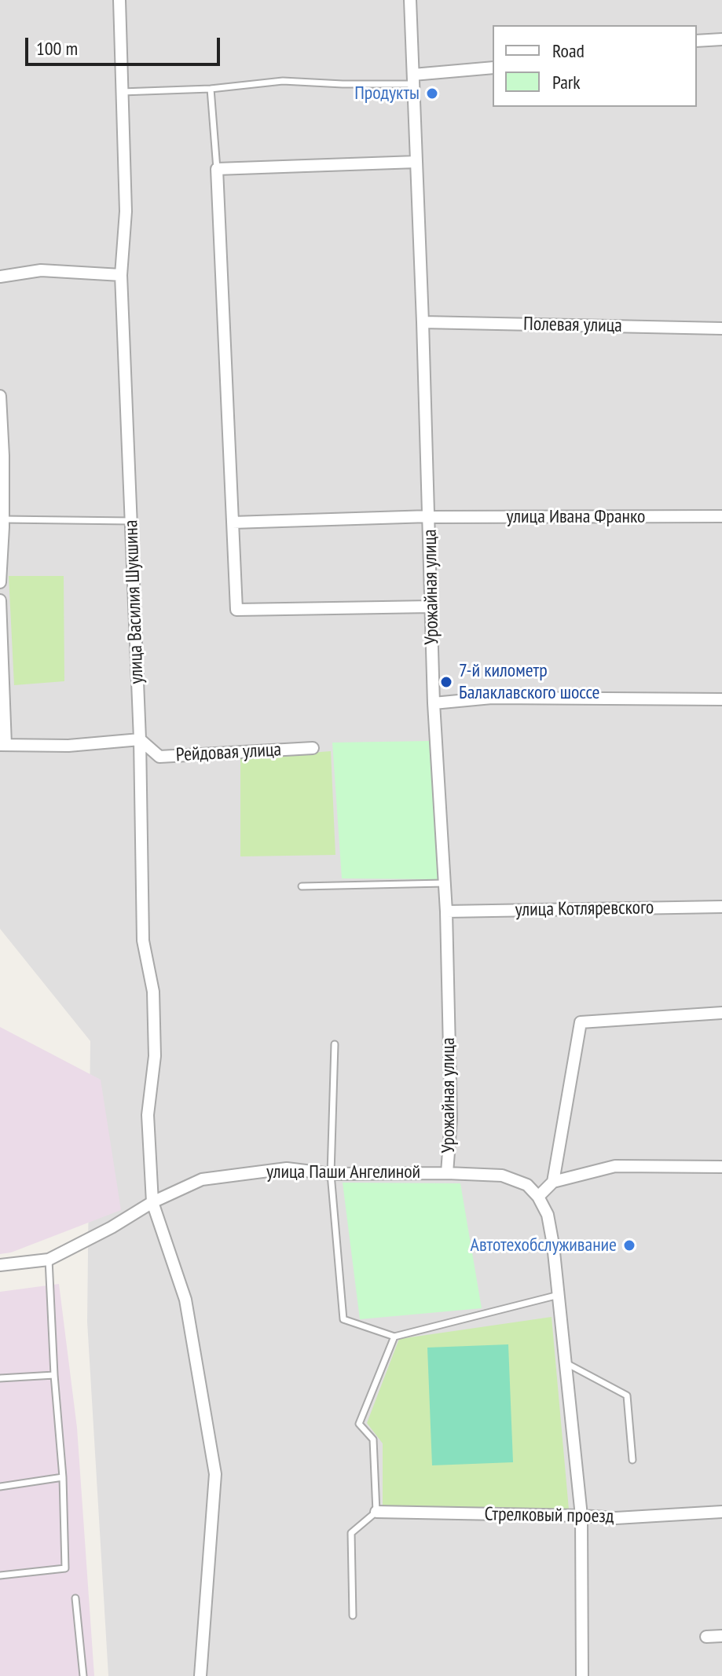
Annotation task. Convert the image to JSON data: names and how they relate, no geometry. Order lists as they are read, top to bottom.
{
  "streets": {
    "street": [
      "Полевая улица",
      "улица Ивана Франко",
      "Урожайная улица",
      "улица Василия Шукшина",
      "Рейдовая улица",
      "улица Котляревского",
      "улица Паши Ангелиной",
      "Стрелковый проезд"
    ]
  },
  "crossings": [
    ["Полевая улица", "Урожайная улица"],
    ["улица Ивана Франко", "Урожайная улица"],
    ["Урожайная улица", "улица Котляревского"],
    ["Урожайная улица", "улица Паши Ангелиной"],
    ["улица Василия Шукшина", "Рейдовая улица"],
    ["улица Василия Шукшина", "улица Паши Ангелиной"]
  ],
  "places": ["Продукты", "7-й километр Балаклавского шоссе", "Автотехобслуживание"],
  "legend": ["Road", "Park"],
  "scale_bar": "100 m"
}
